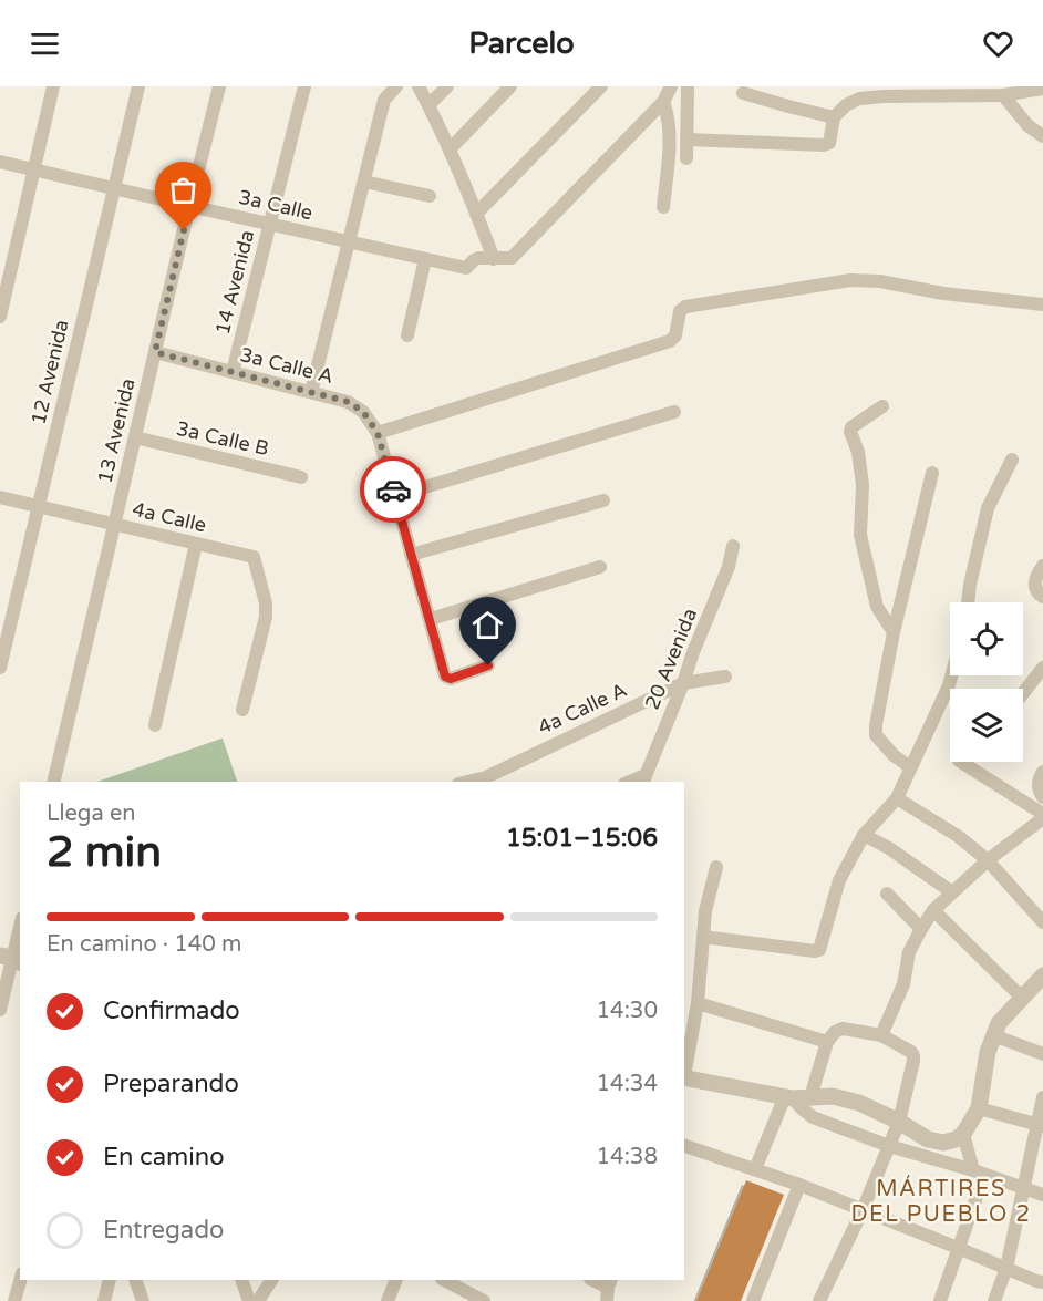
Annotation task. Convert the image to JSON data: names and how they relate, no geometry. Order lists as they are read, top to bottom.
{
  "streets": {
    "street": [
      "3a Calle",
      "14 Avenida",
      "3a Calle A",
      "12 Avenida",
      "13 Avenida",
      "3a Calle B",
      "4a Calle",
      "20 Avenida",
      "4a Calle A"
    ]
  },
  "crossings": [
    ["3a Calle", "14 Avenida"],
    ["3a Calle", "12 Avenida"],
    ["3a Calle", "13 Avenida"],
    ["14 Avenida", "3a Calle A"],
    ["3a Calle A", "13 Avenida"],
    ["12 Avenida", "4a Calle"],
    ["13 Avenida", "3a Calle B"],
    ["13 Avenida", "4a Calle"],
    ["20 Avenida", "4a Calle A"]
  ],
  "districts": ["MÁRTIRES DEL PUEBLO 2"],
  "page": {
    "header": "Parcelo",
    "heading": ["2 min", "Llega en", "15:01–15:06"],
    "bar": "En camino · 140 m",
    "list": [
      ["Confirmado", "14:30"],
      ["Preparando", "14:34"],
      ["En camino", "14:38"],
      "Entregado"
    ]
  }
}
